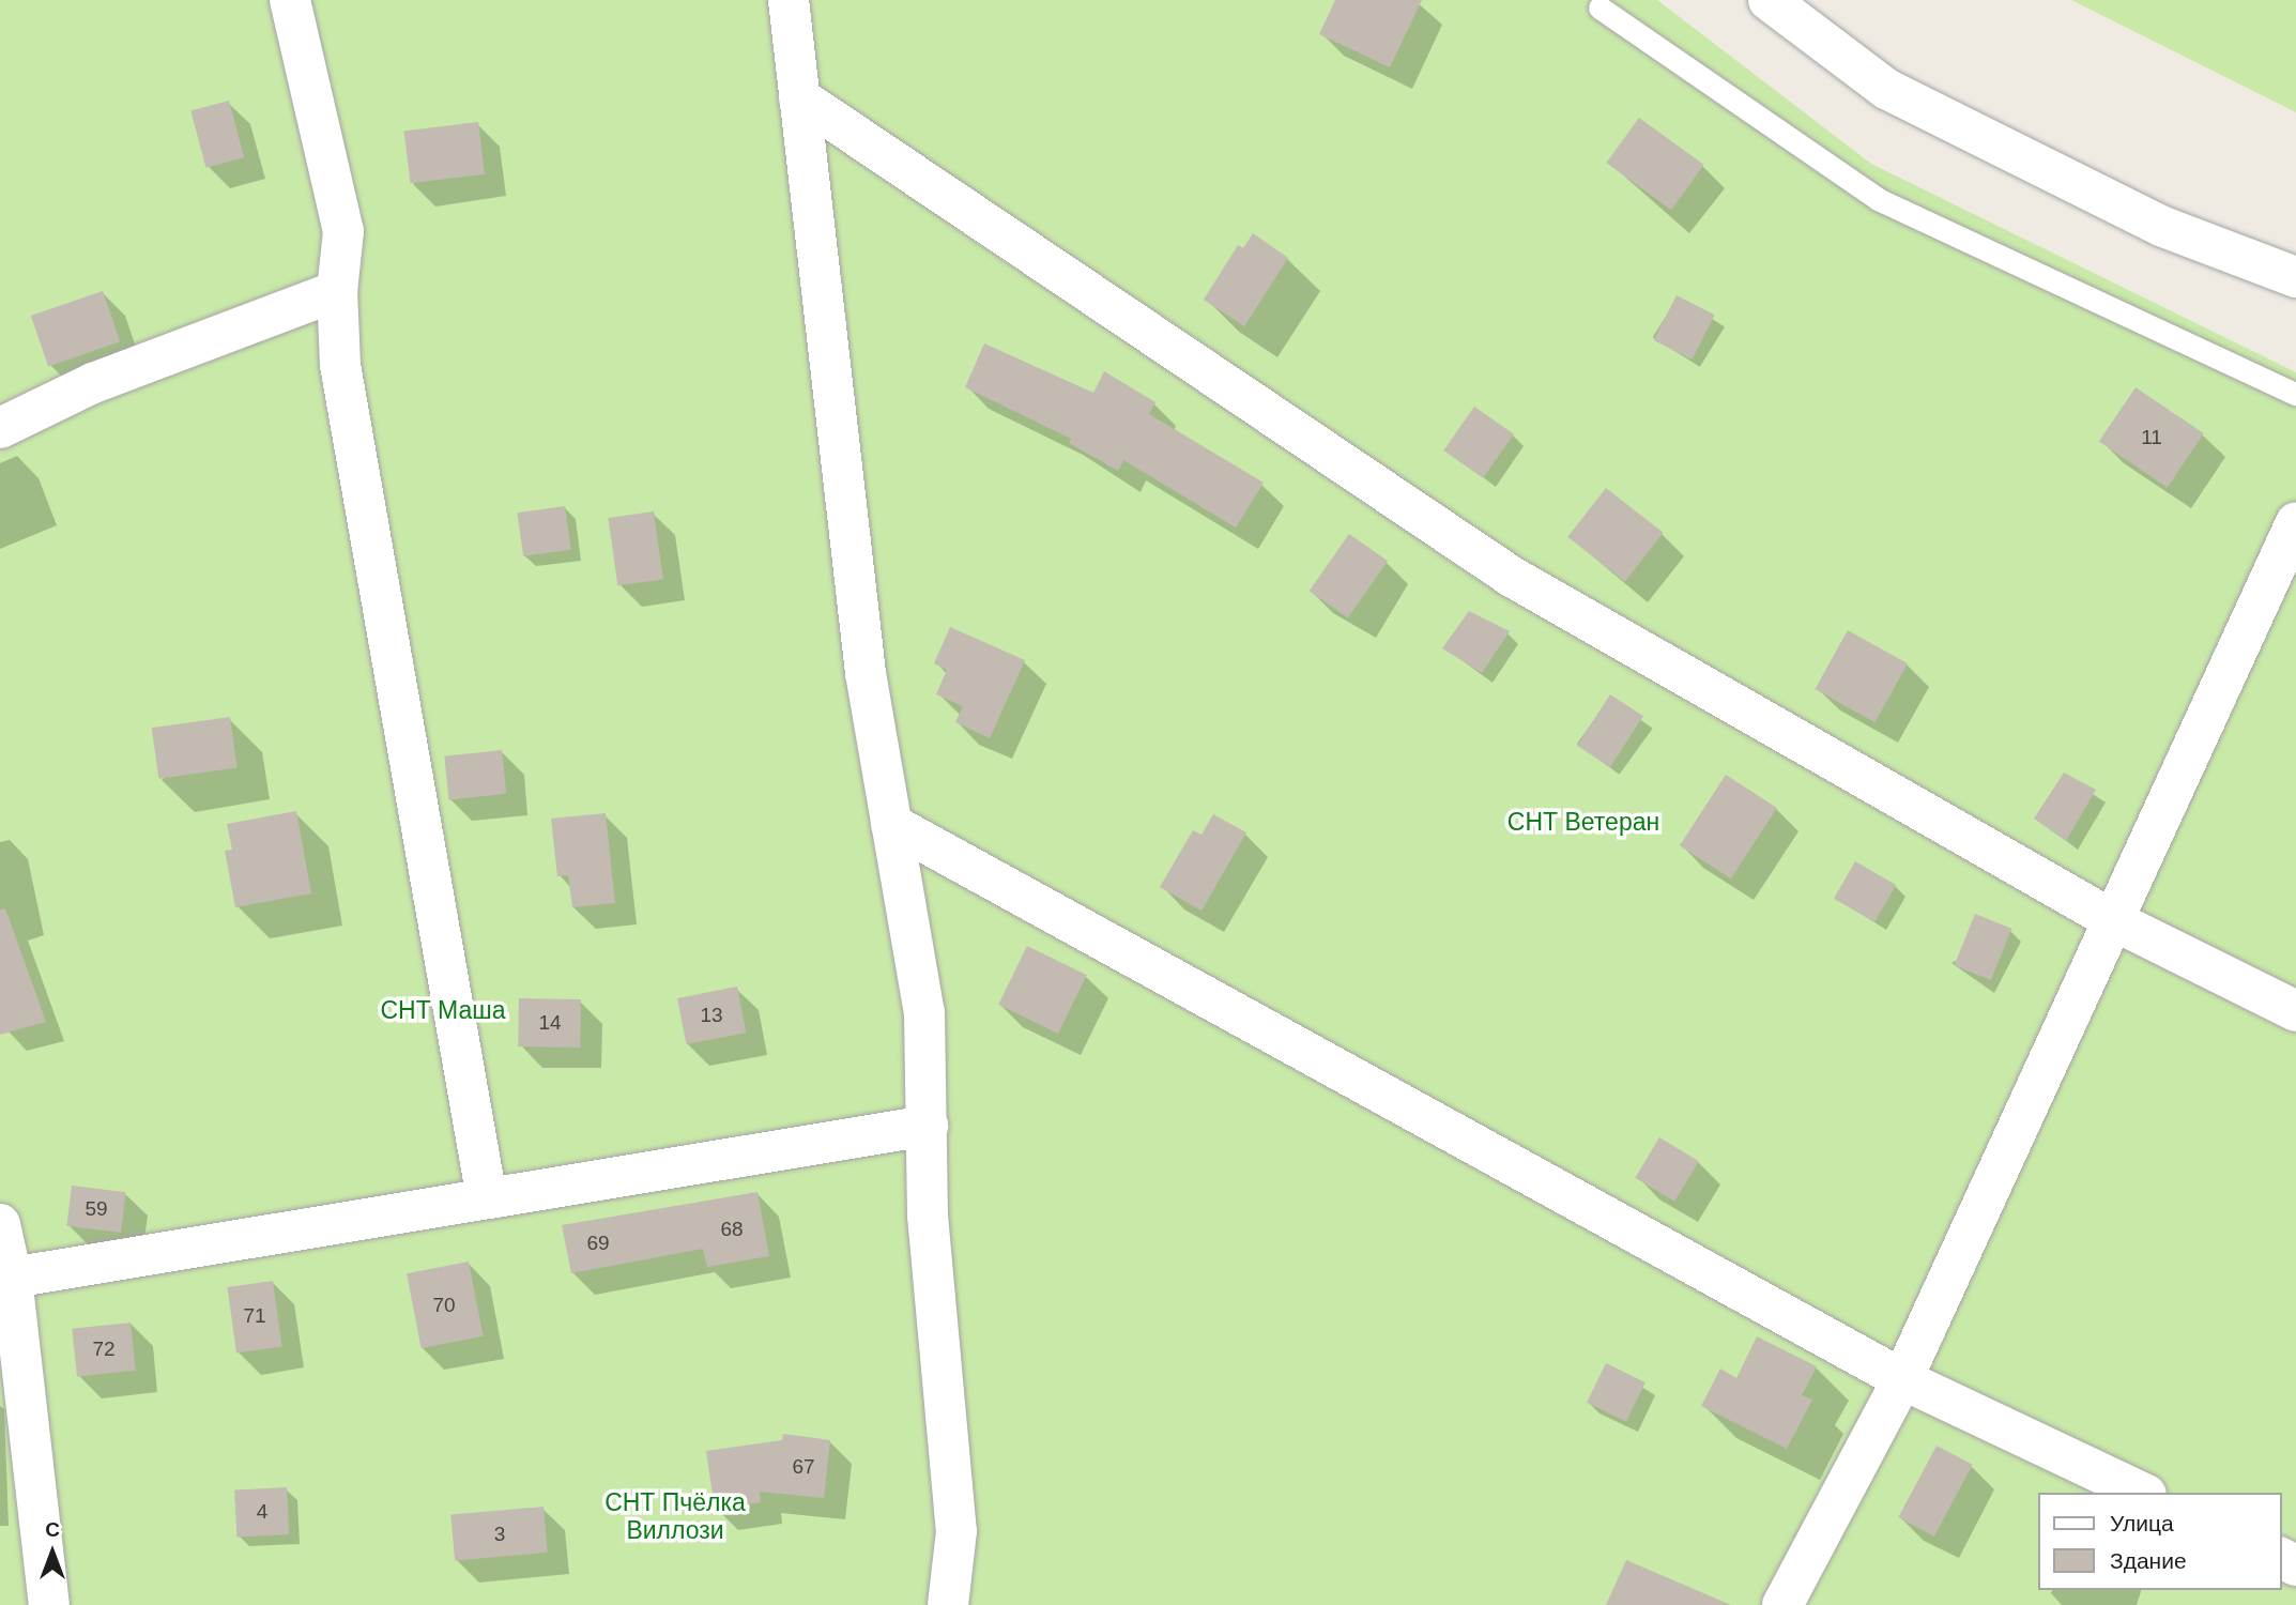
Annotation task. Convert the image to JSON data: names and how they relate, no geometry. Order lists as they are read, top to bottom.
{
  "parks": ["СНТ Ветеран", "СНТ Маша", "СНТ Пчёлка Виллози"],
  "house_numbers": [
    "11",
    "13",
    "14",
    "59",
    "68",
    "69",
    "70",
    "71",
    "72",
    "67",
    "4",
    "3"
  ],
  "legend": ["Улица", "Здание"],
  "north": "top"
}
